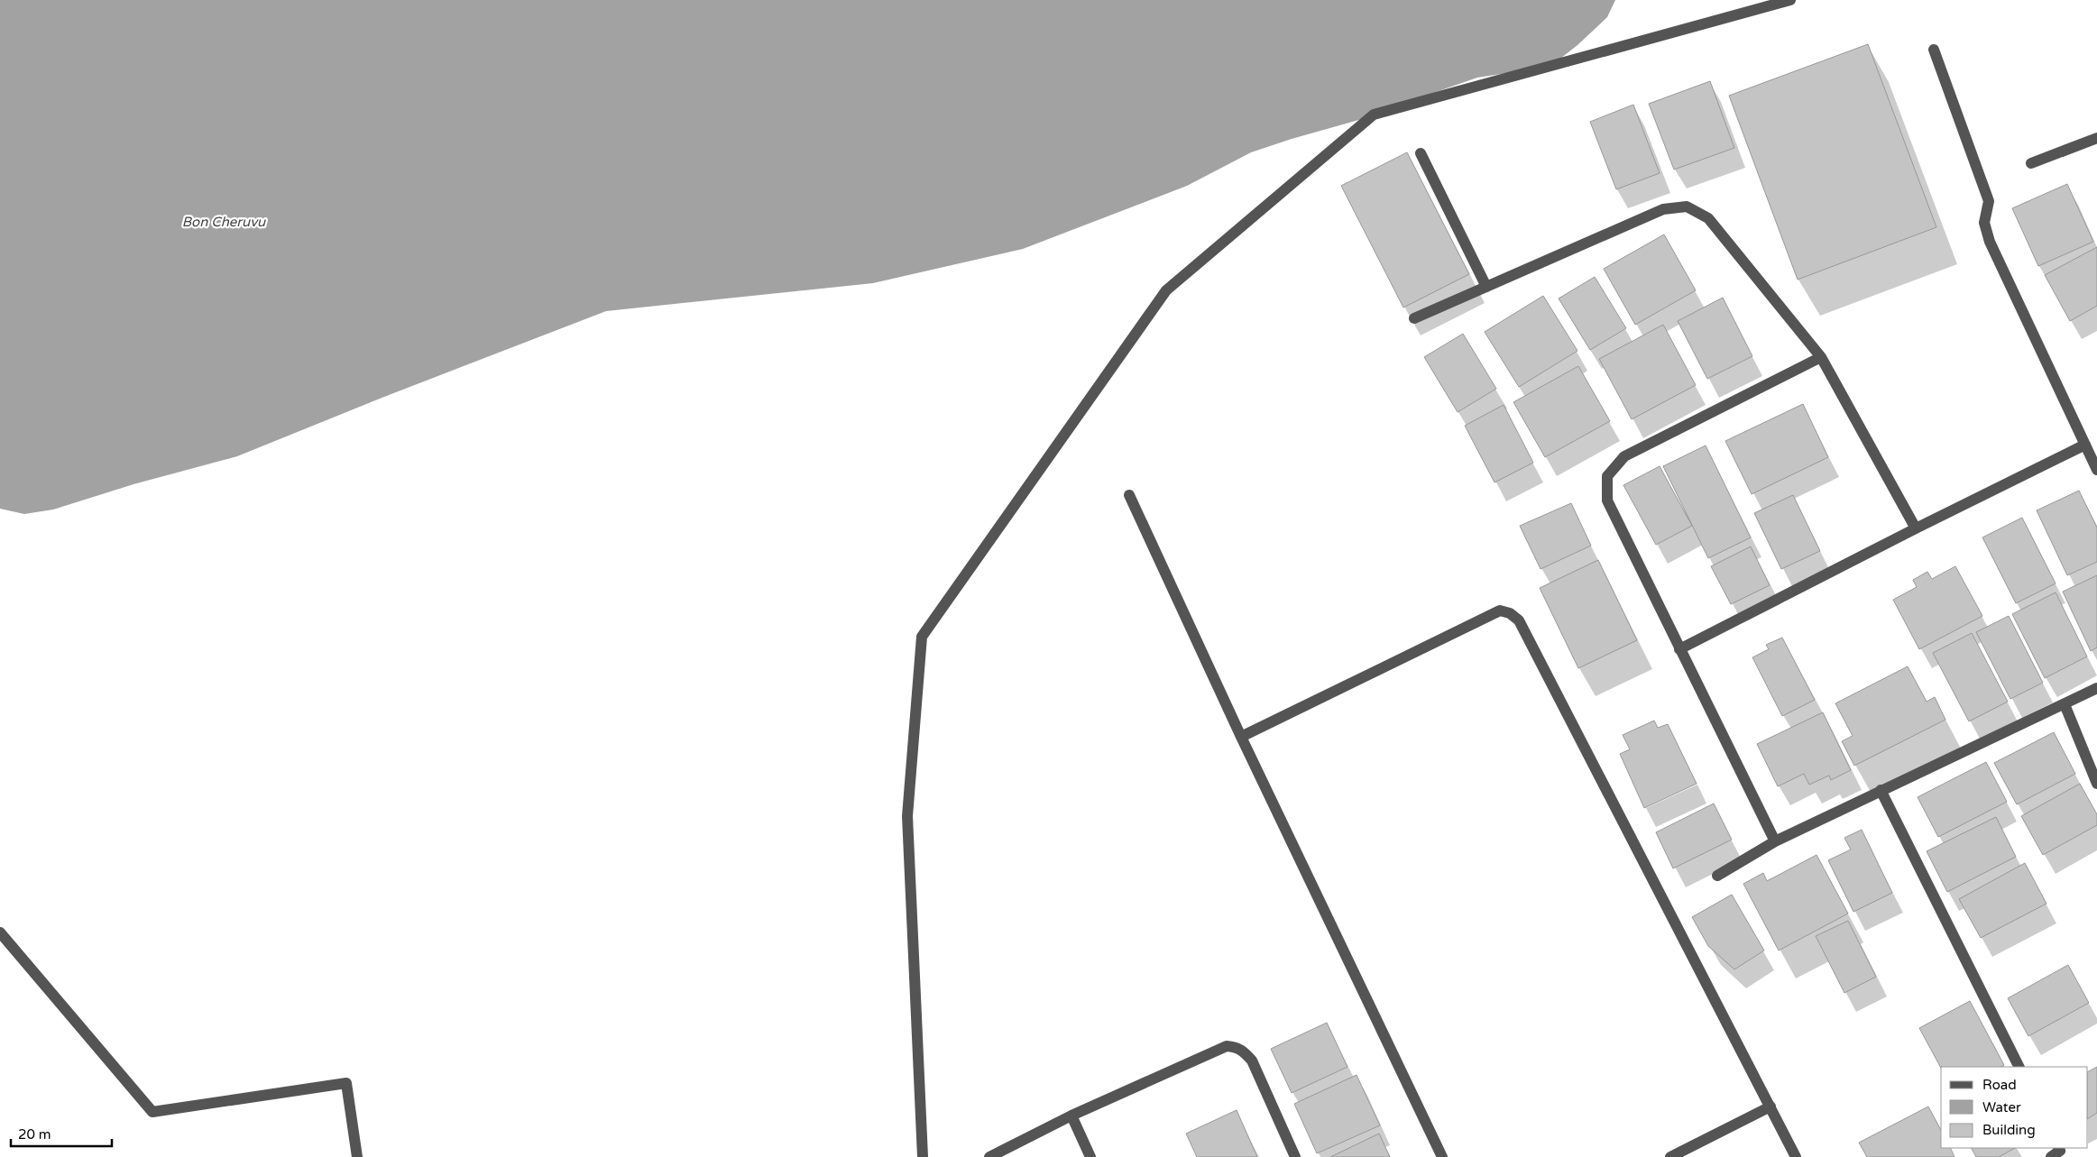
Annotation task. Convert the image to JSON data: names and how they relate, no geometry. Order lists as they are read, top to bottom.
{
  "water": ["Bon Cheruvu"],
  "legend": ["Road", "Water", "Building"],
  "scale_bar": "20 m"
}
